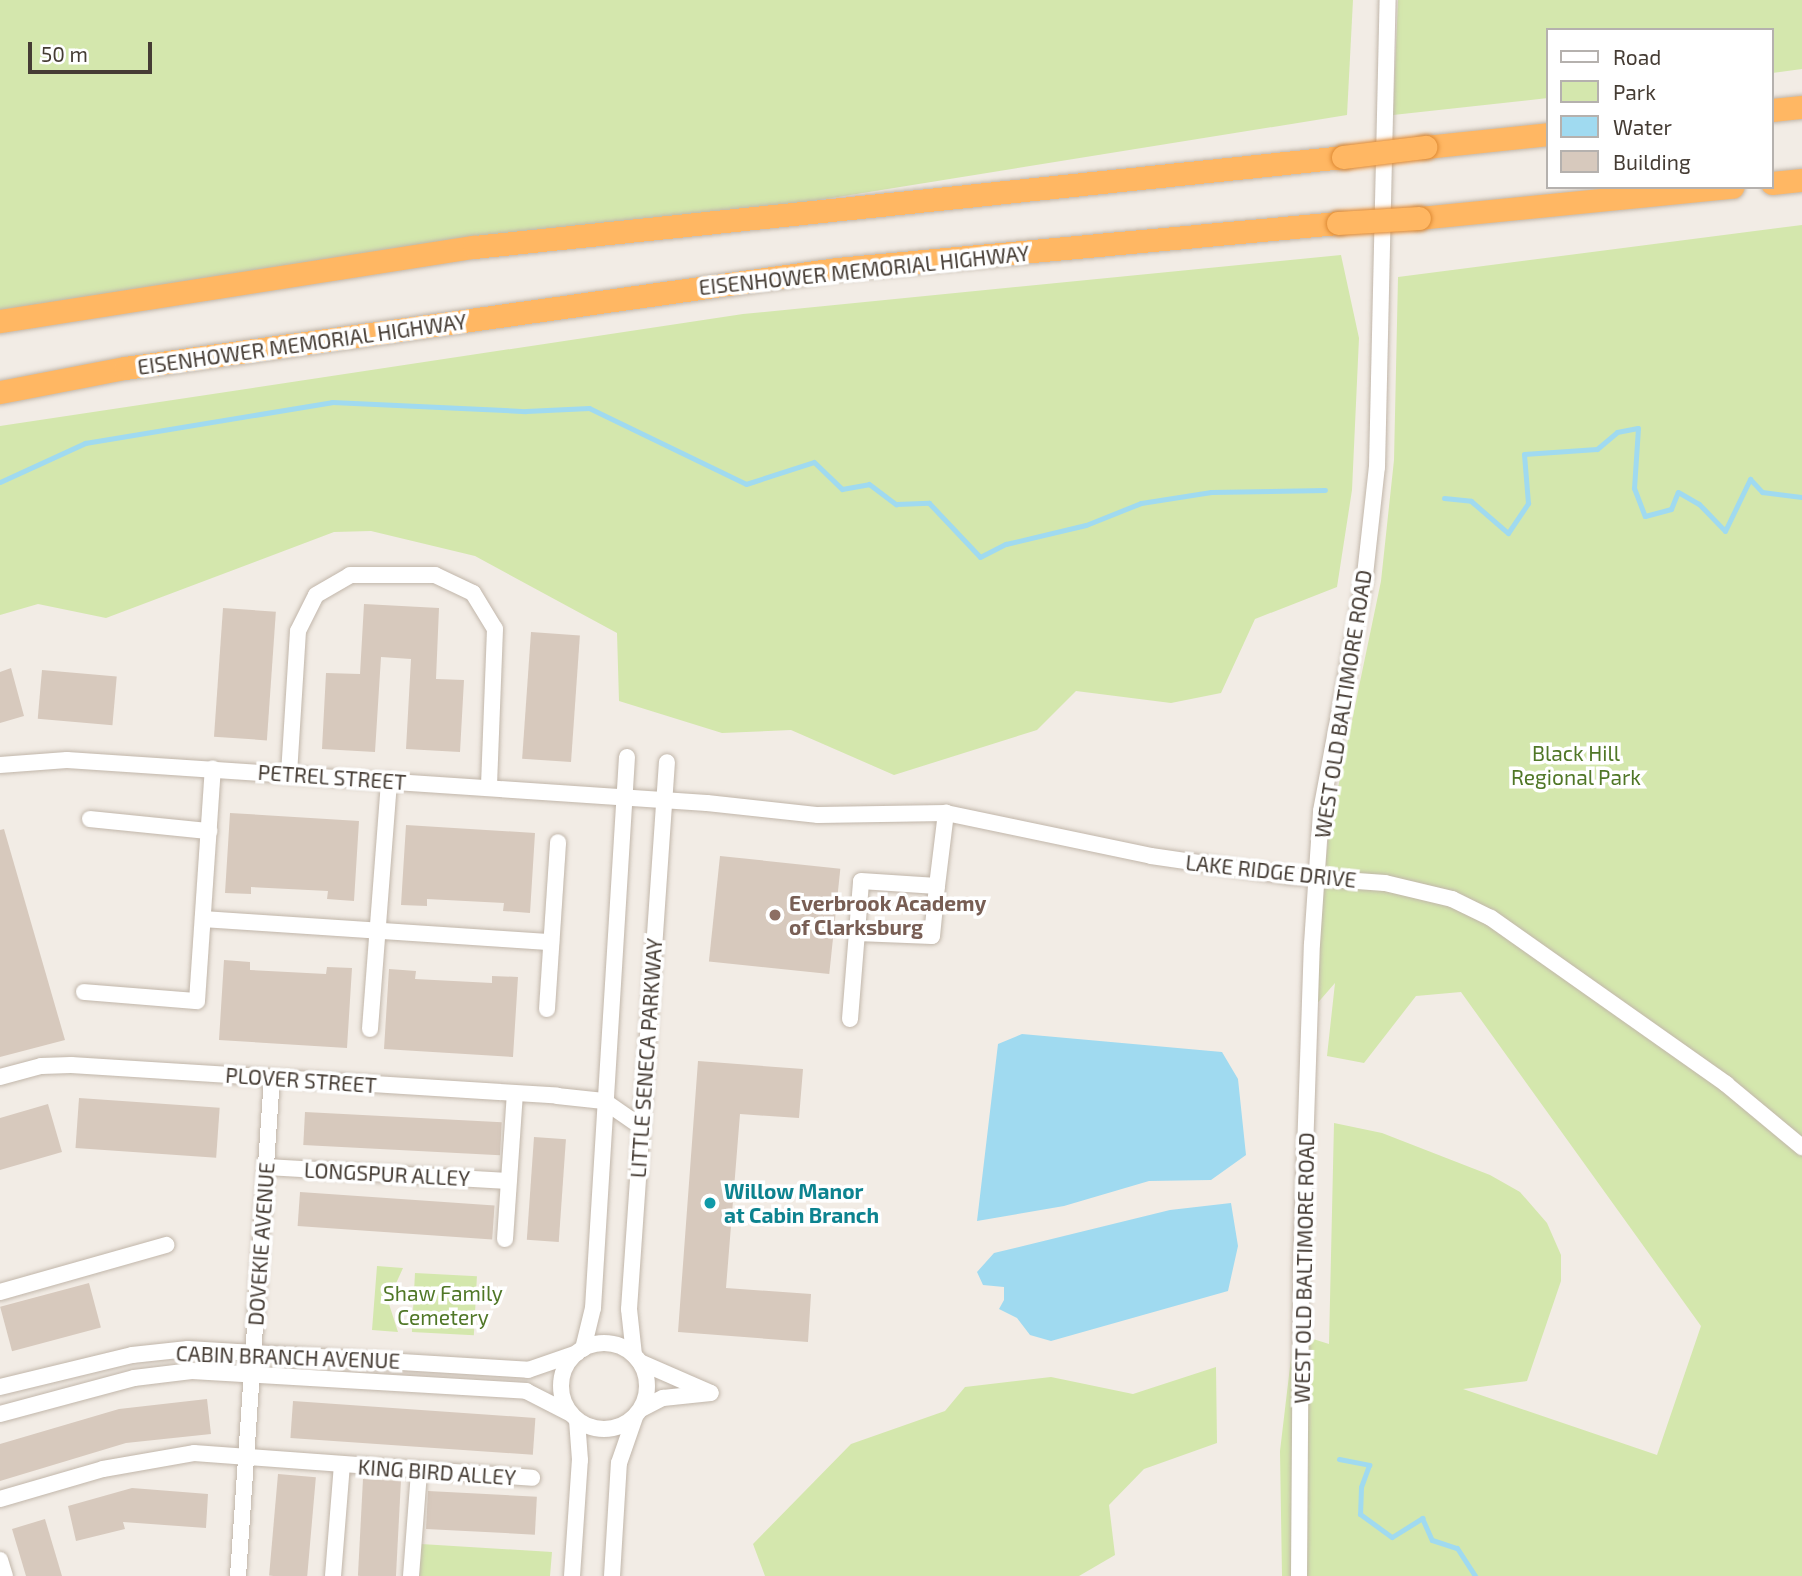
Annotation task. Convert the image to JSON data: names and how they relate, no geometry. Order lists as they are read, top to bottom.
{
  "streets": {
    "highway": ["EISENHOWER MEMORIAL HIGHWAY"],
    "street": [
      "WEST OLD BALTIMORE ROAD",
      "PETREL STREET",
      "LAKE RIDGE DRIVE",
      "LITTLE SENECA PARKWAY",
      "PLOVER STREET",
      "LONGSPUR ALLEY",
      "DOVEKIE AVENUE",
      "CABIN BRANCH AVENUE",
      "KING BIRD ALLEY"
    ]
  },
  "crossings": [
    ["WEST OLD BALTIMORE ROAD", "LAKE RIDGE DRIVE"],
    ["PETREL STREET", "LAKE RIDGE DRIVE"],
    ["PETREL STREET", "LITTLE SENECA PARKWAY"],
    ["LAKE RIDGE DRIVE", "LITTLE SENECA PARKWAY"],
    ["LITTLE SENECA PARKWAY", "PLOVER STREET"],
    ["LITTLE SENECA PARKWAY", "CABIN BRANCH AVENUE"],
    ["PLOVER STREET", "DOVEKIE AVENUE"],
    ["LONGSPUR ALLEY", "DOVEKIE AVENUE"],
    ["DOVEKIE AVENUE", "CABIN BRANCH AVENUE"],
    ["DOVEKIE AVENUE", "KING BIRD ALLEY"]
  ],
  "parks": ["Black Hill Regional Park", "Shaw Family Cemetery"],
  "places": ["Everbrook Academy of Clarksburg", "Willow Manor at Cabin Branch"],
  "legend": [
    "Road",
    "Park",
    "Water",
    "Building"
  ],
  "scale_bar": "50 m"
}
